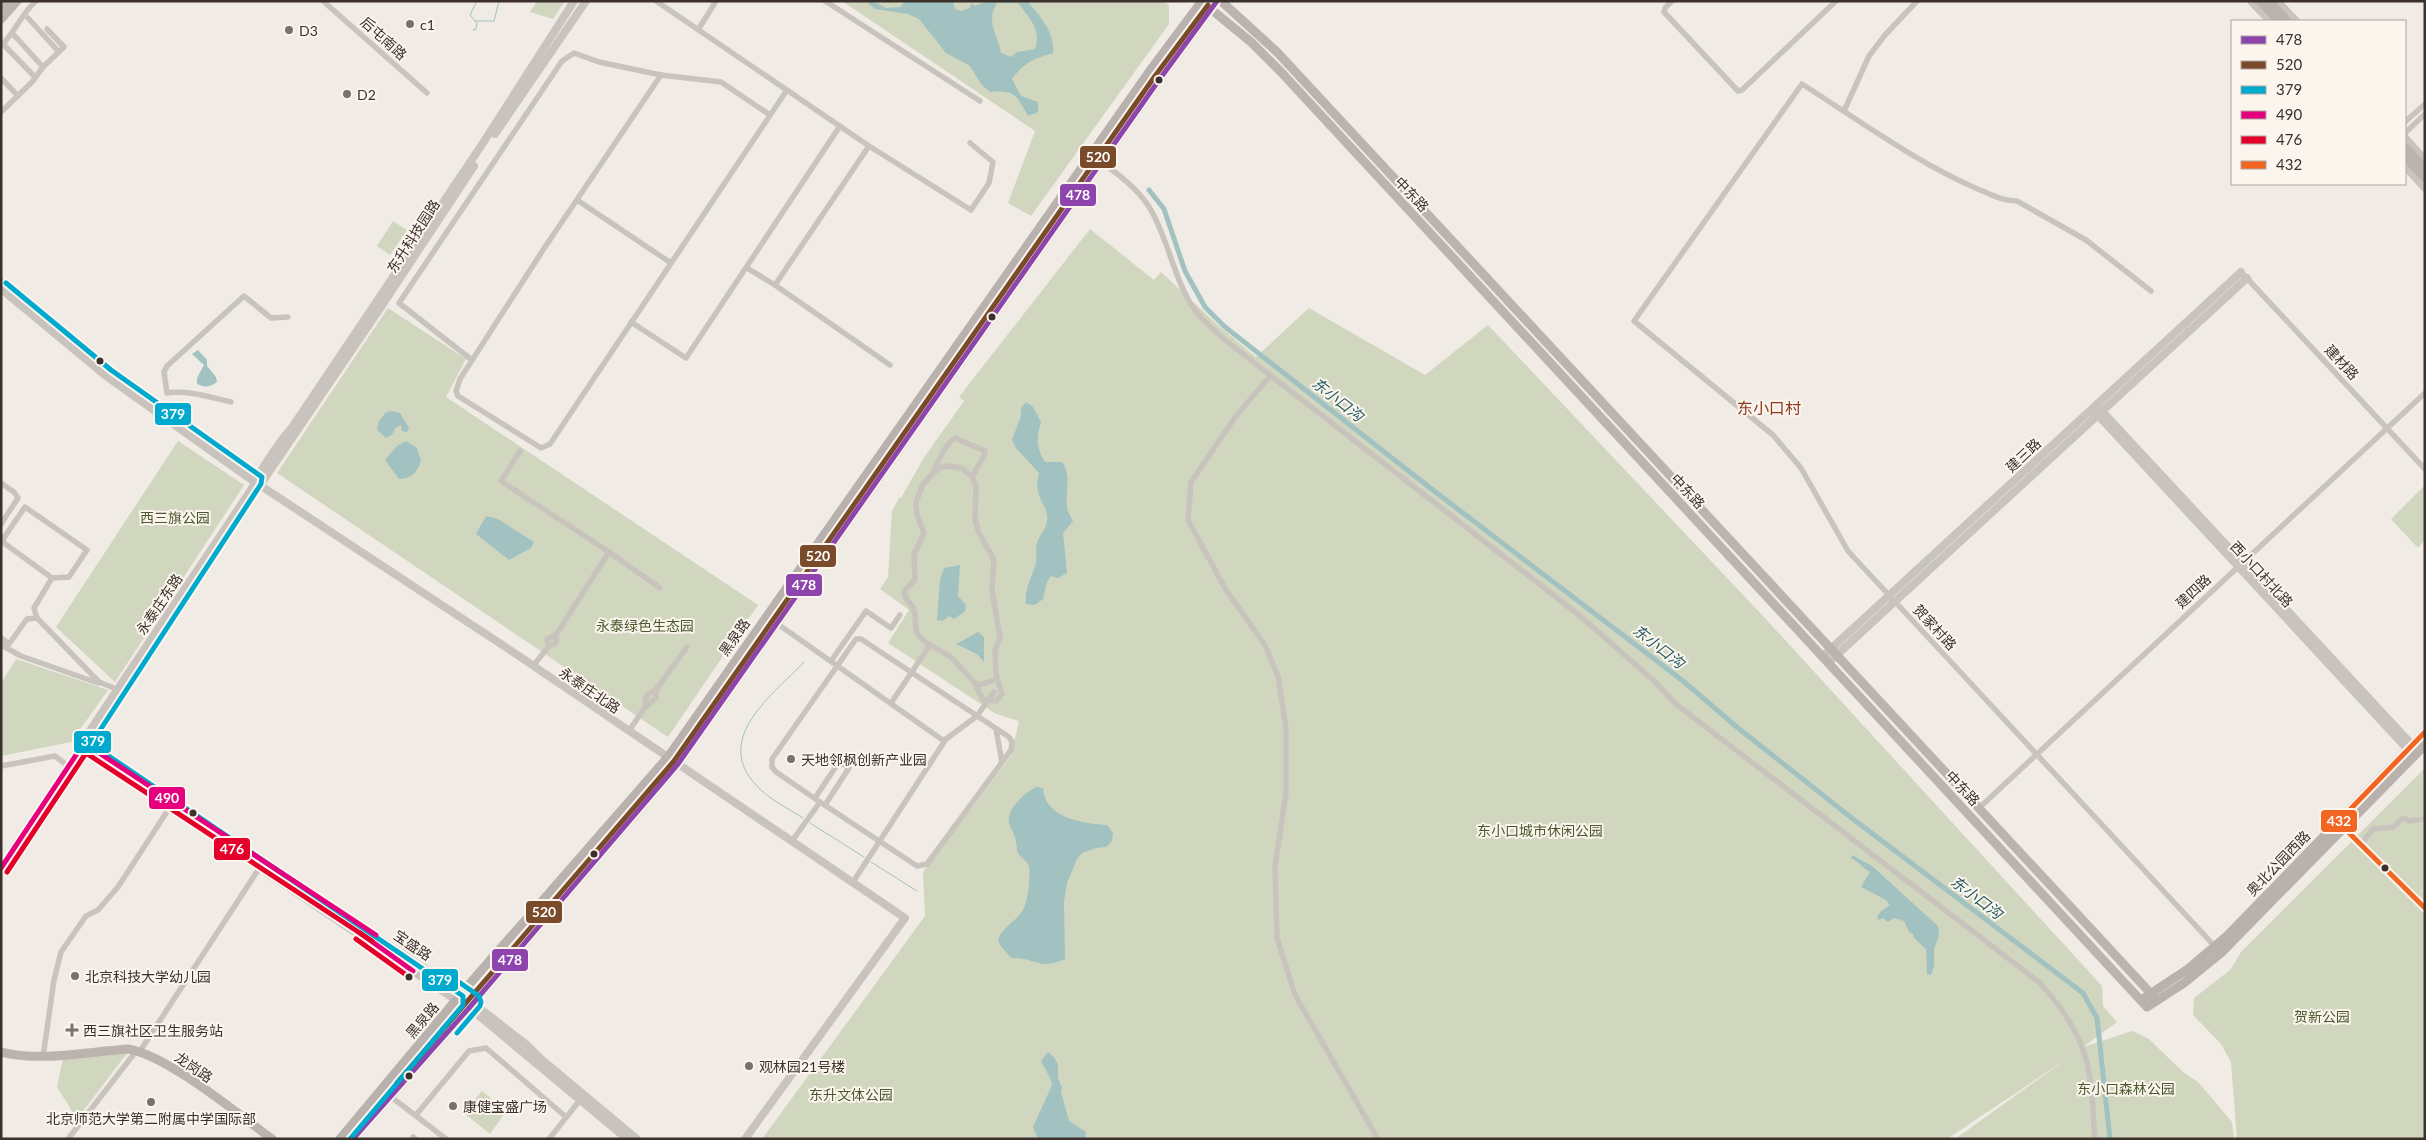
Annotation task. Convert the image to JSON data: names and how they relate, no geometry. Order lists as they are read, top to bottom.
{
  "streets": {
    "main road": [
      "中东路",
      "黑泉路",
      "奥北公园西路",
      "龙岗路"
    ],
    "street": [
      "后屯南路",
      "东升科技园路",
      "建材路",
      "建三路",
      "西小口村北路",
      "建四路",
      "永泰庄东路",
      "贺家村路",
      "永泰庄北路",
      "宝盛路"
    ]
  },
  "crossings": [
    ["中东路", "建三路"],
    ["中东路", "建四路"],
    ["中东路", "黑泉路"],
    ["中东路", "奥北公园西路"],
    ["东升科技园路", "永泰庄东路"],
    ["东升科技园路", "永泰庄北路"],
    ["建材路", "建三路"],
    ["建材路", "建四路"],
    ["建三路", "西小口村北路"],
    ["建三路", "贺家村路"],
    ["西小口村北路", "建四路"],
    ["西小口村北路", "奥北公园西路"],
    ["建四路", "贺家村路"],
    ["永泰庄东路", "永泰庄北路"],
    ["永泰庄东路", "宝盛路"],
    ["贺家村路", "奥北公园西路"],
    ["黑泉路", "永泰庄北路"],
    ["黑泉路", "宝盛路"]
  ],
  "districts": ["东小口村"],
  "water": ["东小口沟"],
  "parks": [
    "西三旗公园",
    "永泰绿色生态园",
    "东小口城市休闲公园",
    "贺新公园",
    "东小口森林公园",
    "东升文体公园"
  ],
  "places": {
    "other": [
      "c1",
      "D3",
      "D2",
      "天地邻枫创新产业园",
      "北京科技大学幼儿园",
      "观林园21号楼",
      "北京师范大学第二附属中学国际部",
      "康健宝盛广场"
    ],
    "health": ["西三旗社区卫生服务站"]
  },
  "lines": [
    "transit line 478",
    "transit line 520",
    "transit line 379",
    "transit line 432",
    "transit line 490",
    "transit line 476"
  ],
  "legend": [
    "478",
    "520",
    "379",
    "490",
    "476",
    "432"
  ]
}
